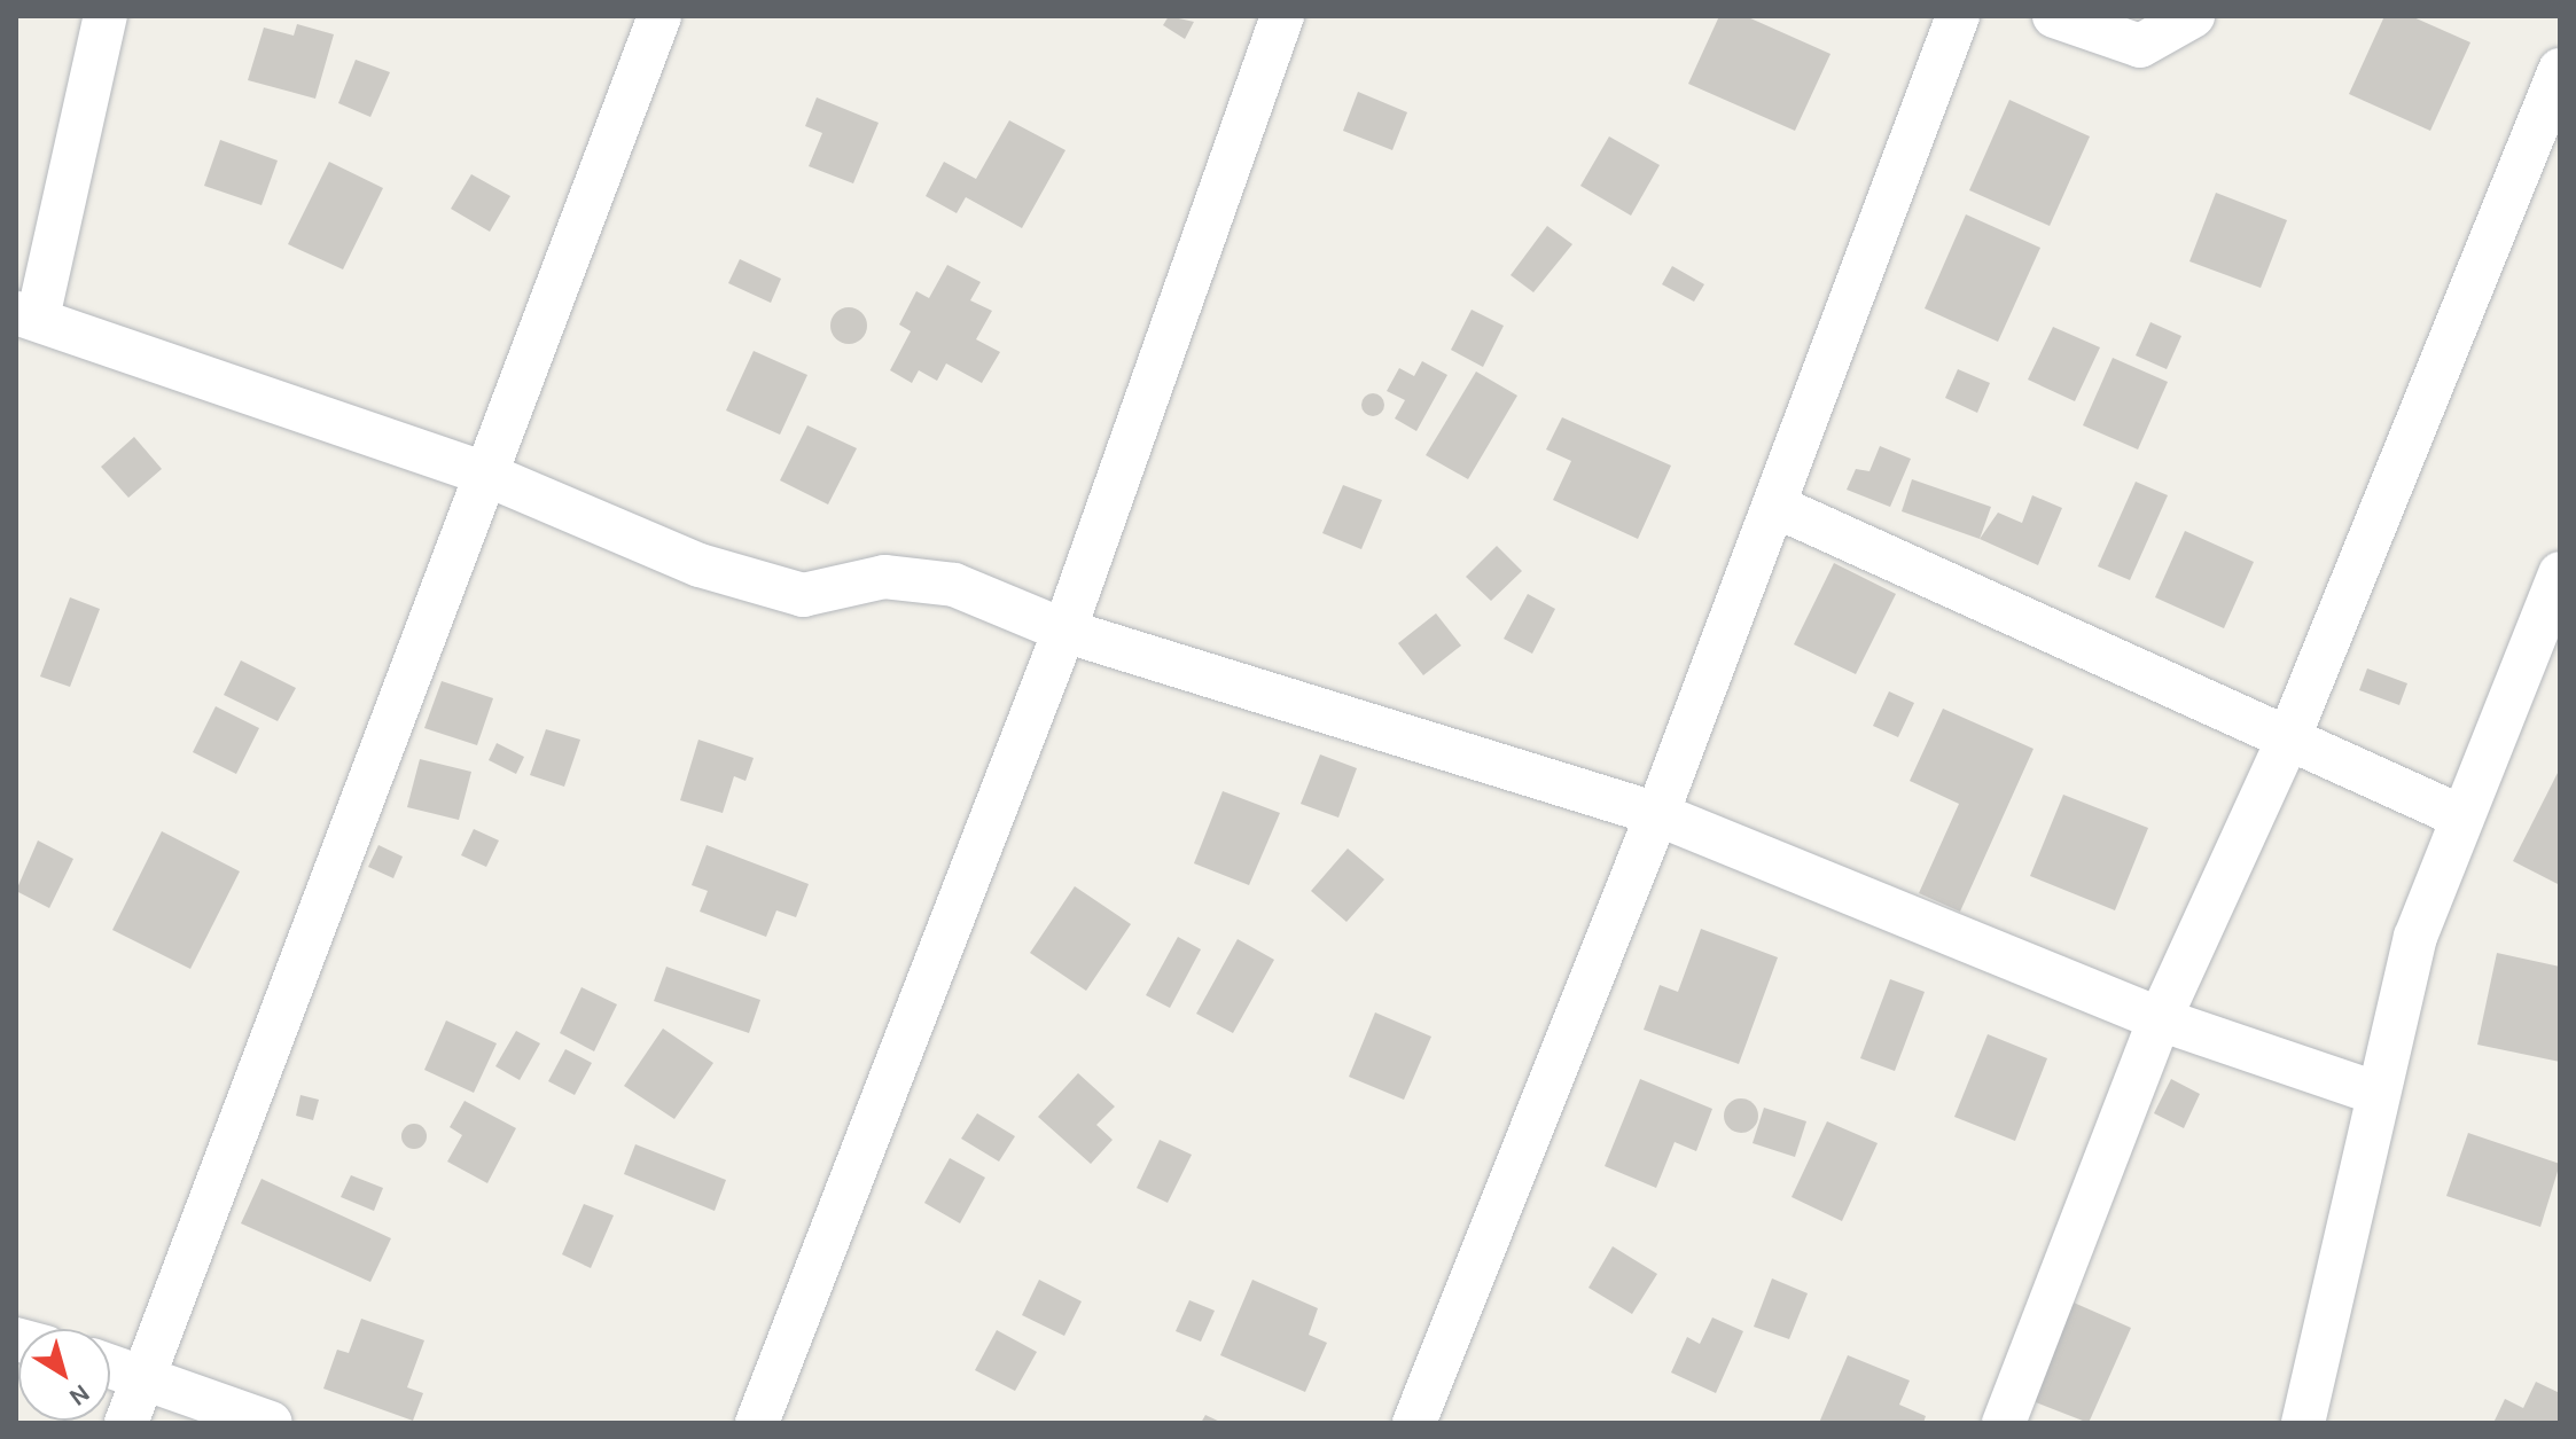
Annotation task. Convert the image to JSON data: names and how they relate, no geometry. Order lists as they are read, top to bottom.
{
  "north": "bottom right"
}
